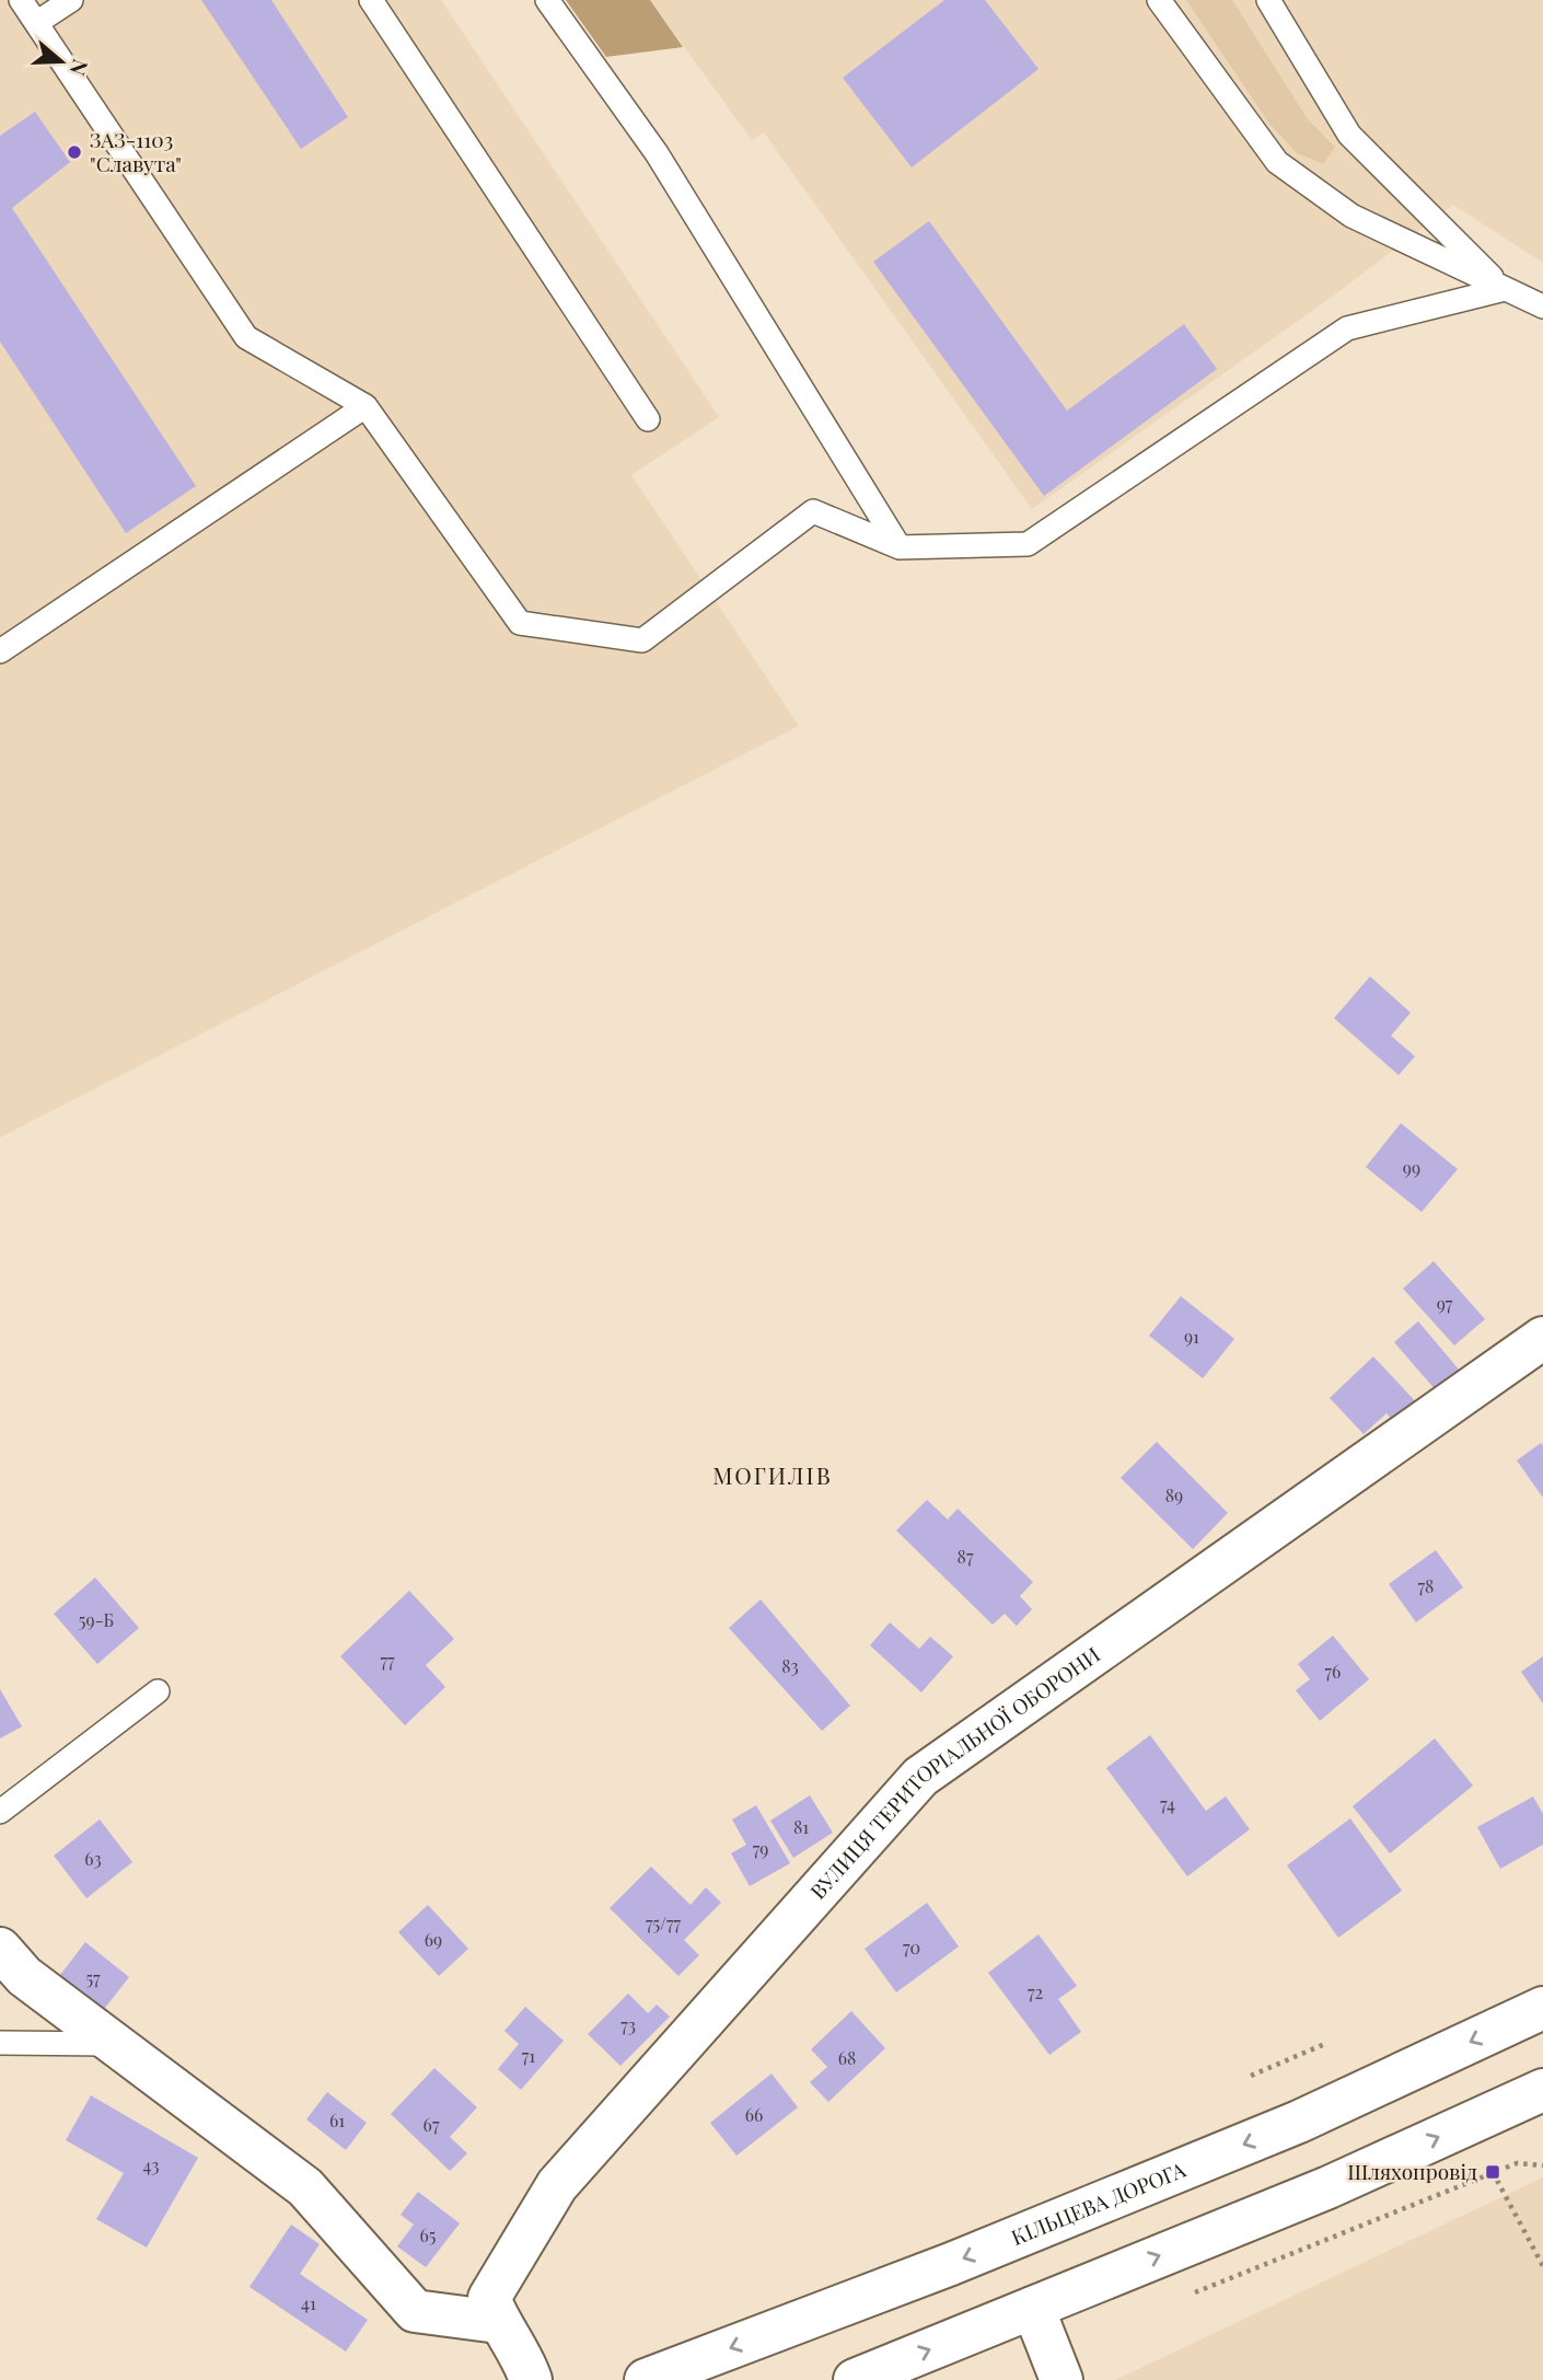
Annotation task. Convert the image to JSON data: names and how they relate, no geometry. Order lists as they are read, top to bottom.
{
  "streets": {
    "main road": ["ВУЛИЦЯ ТЕРИТОРІАЛЬНОЇ ОБОРОНИ", "КІЛЬЦЕВА ДОРОГА"]
  },
  "districts": ["МОГИЛІВ"],
  "places": {
    "other": ["ЗАЗ-1103 \"Славута\""],
    "transit": ["Шляхопровід"]
  },
  "house_numbers": [
    "99",
    "97",
    "91",
    "89",
    "87",
    "78",
    "59-Б",
    "77",
    "83",
    "76",
    "74",
    "81",
    "79",
    "63",
    "75/77",
    "69",
    "70",
    "57",
    "72",
    "73",
    "71",
    "68",
    "66",
    "61",
    "67",
    "43",
    "65",
    "41"
  ],
  "north": "right"
}
